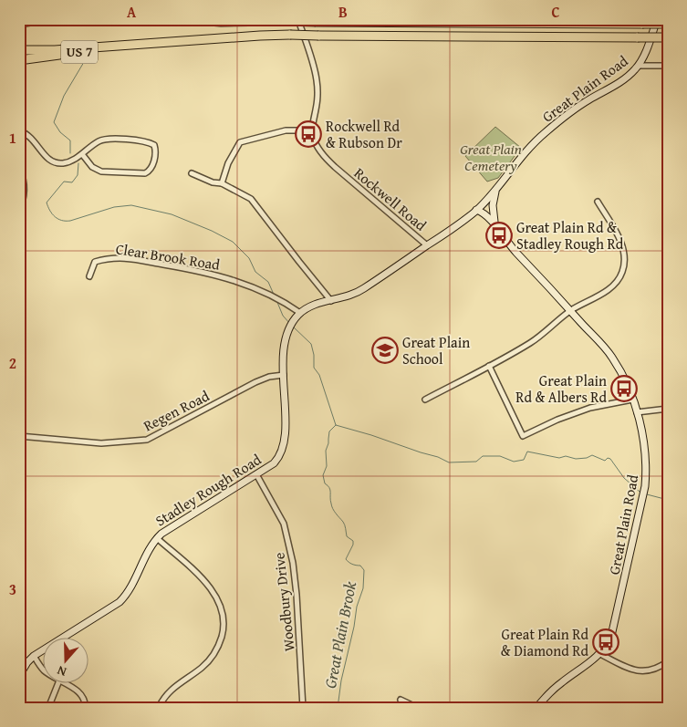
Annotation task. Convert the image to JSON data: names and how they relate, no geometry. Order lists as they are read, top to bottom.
{
  "streets": {
    "highway": ["US 7"],
    "main road": ["Great Plain Road", "Stadley Rough Road"],
    "street": [
      "Rockwell Road",
      "Clear Brook Road",
      "Regen Road",
      "Woodbury Drive"
    ]
  },
  "crossings": [
    ["Great Plain Road", "Stadley Rough Road"],
    ["Rockwell Road", "Stadley Rough Road"],
    ["Clear Brook Road", "Stadley Rough Road"],
    ["Regen Road", "Stadley Rough Road"],
    ["Stadley Rough Road", "Woodbury Drive"]
  ],
  "water": ["Great Plain Brook"],
  "parks": ["Great Plain Cemetery"],
  "places": {
    "bus stop": [
      "Rockwell Rd & Rubson Dr",
      "Great Plain Rd & Stadley Rough Rd",
      "Great Plain Rd & Albers Rd",
      "Great Plain Rd & Diamond Rd"
    ],
    "school or university": ["Great Plain School"]
  },
  "north": "bottom",
  "grid": {
    "columns": ["A", "B", "C"],
    "rows": ["1", "2", "3"]
  }
}
